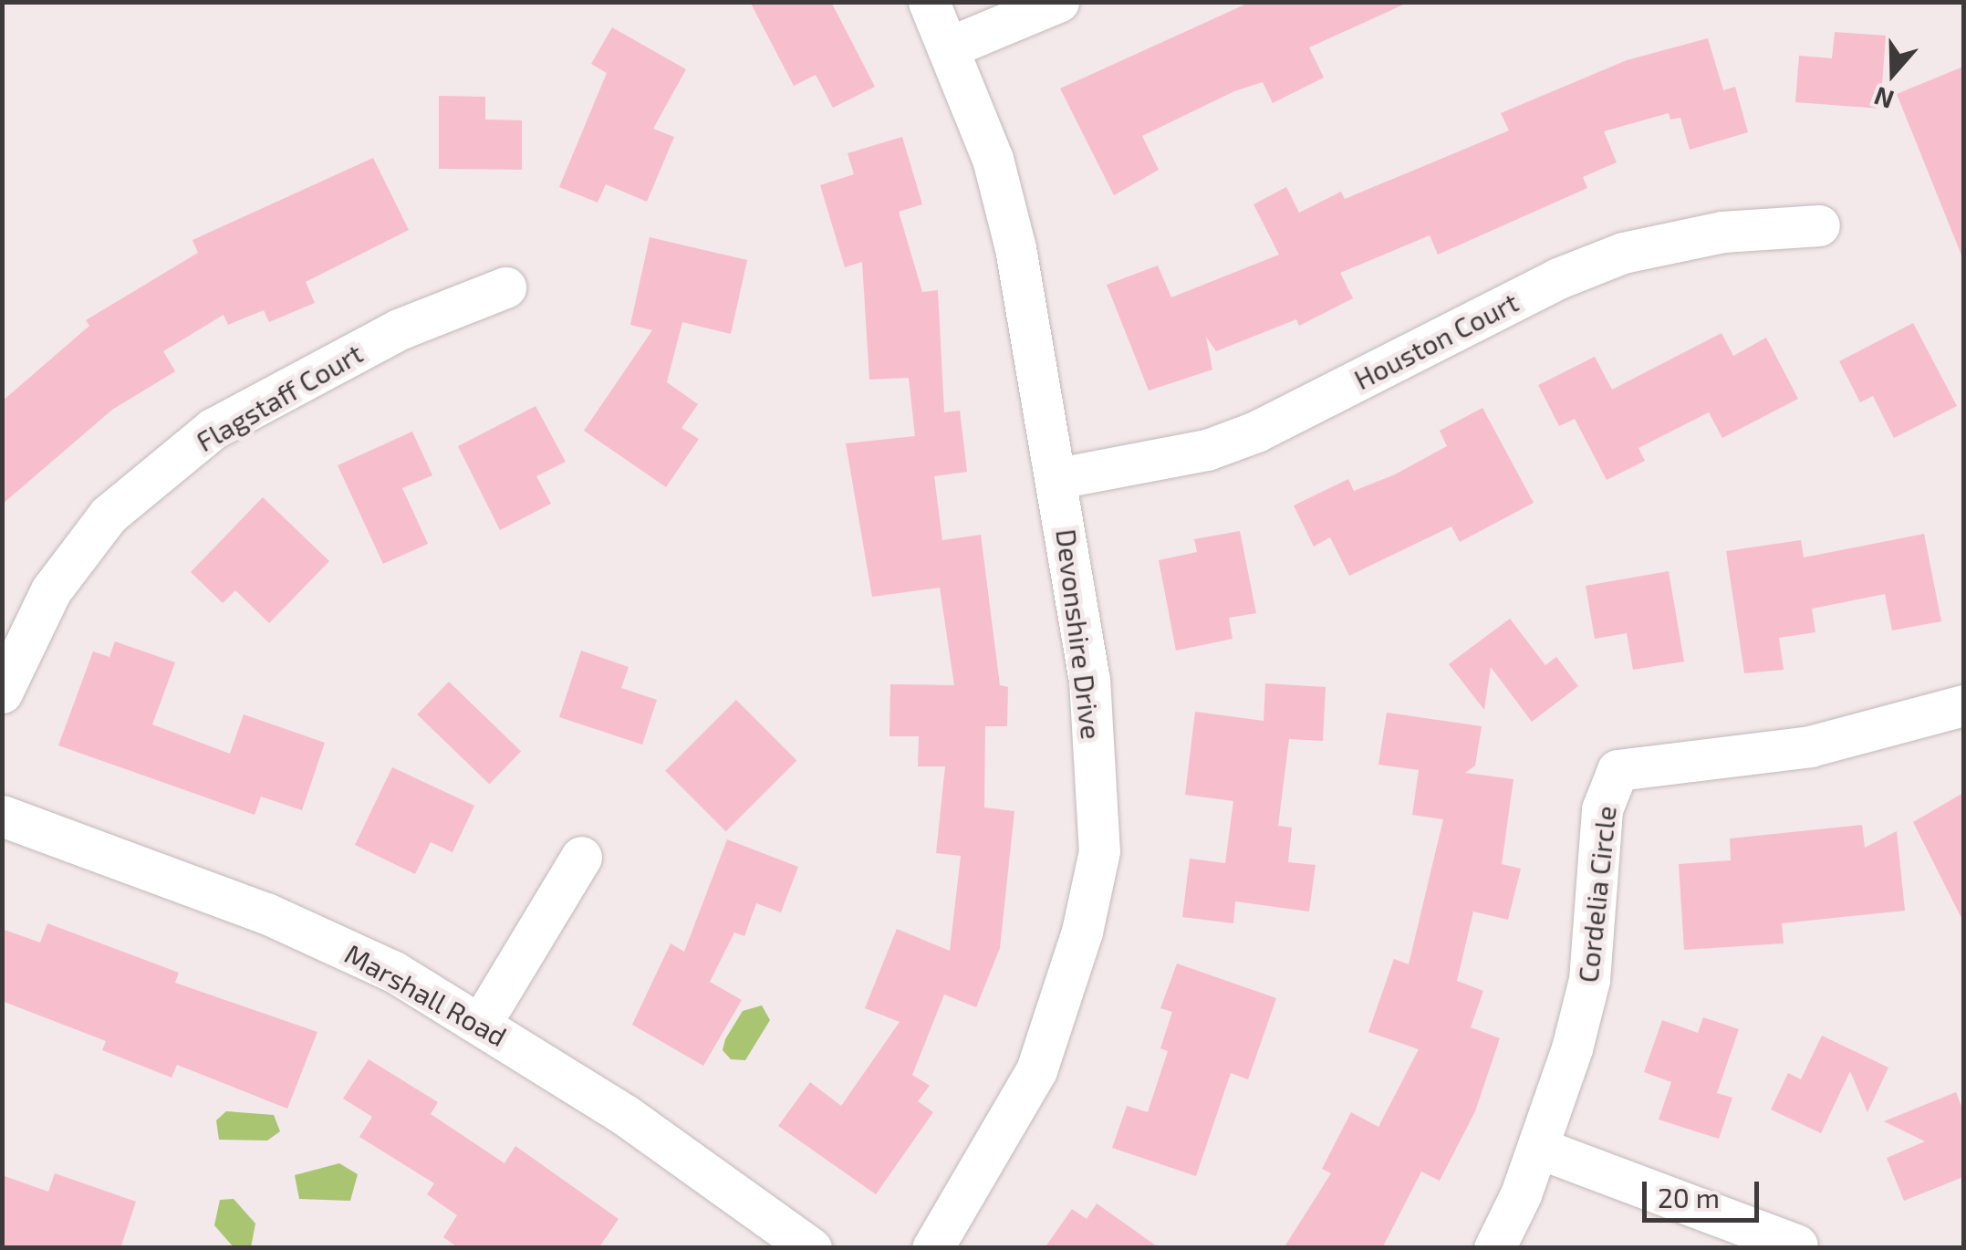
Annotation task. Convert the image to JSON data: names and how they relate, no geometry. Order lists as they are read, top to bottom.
{
  "streets": {
    "street": [
      "Houston Court",
      "Flagstaff Court",
      "Devonshire Drive",
      "Cordelia Circle",
      "Marshall Road"
    ]
  },
  "crossings": [
    ["Houston Court", "Devonshire Drive"]
  ],
  "scale_bar": "20 m",
  "north": "bottom"
}
